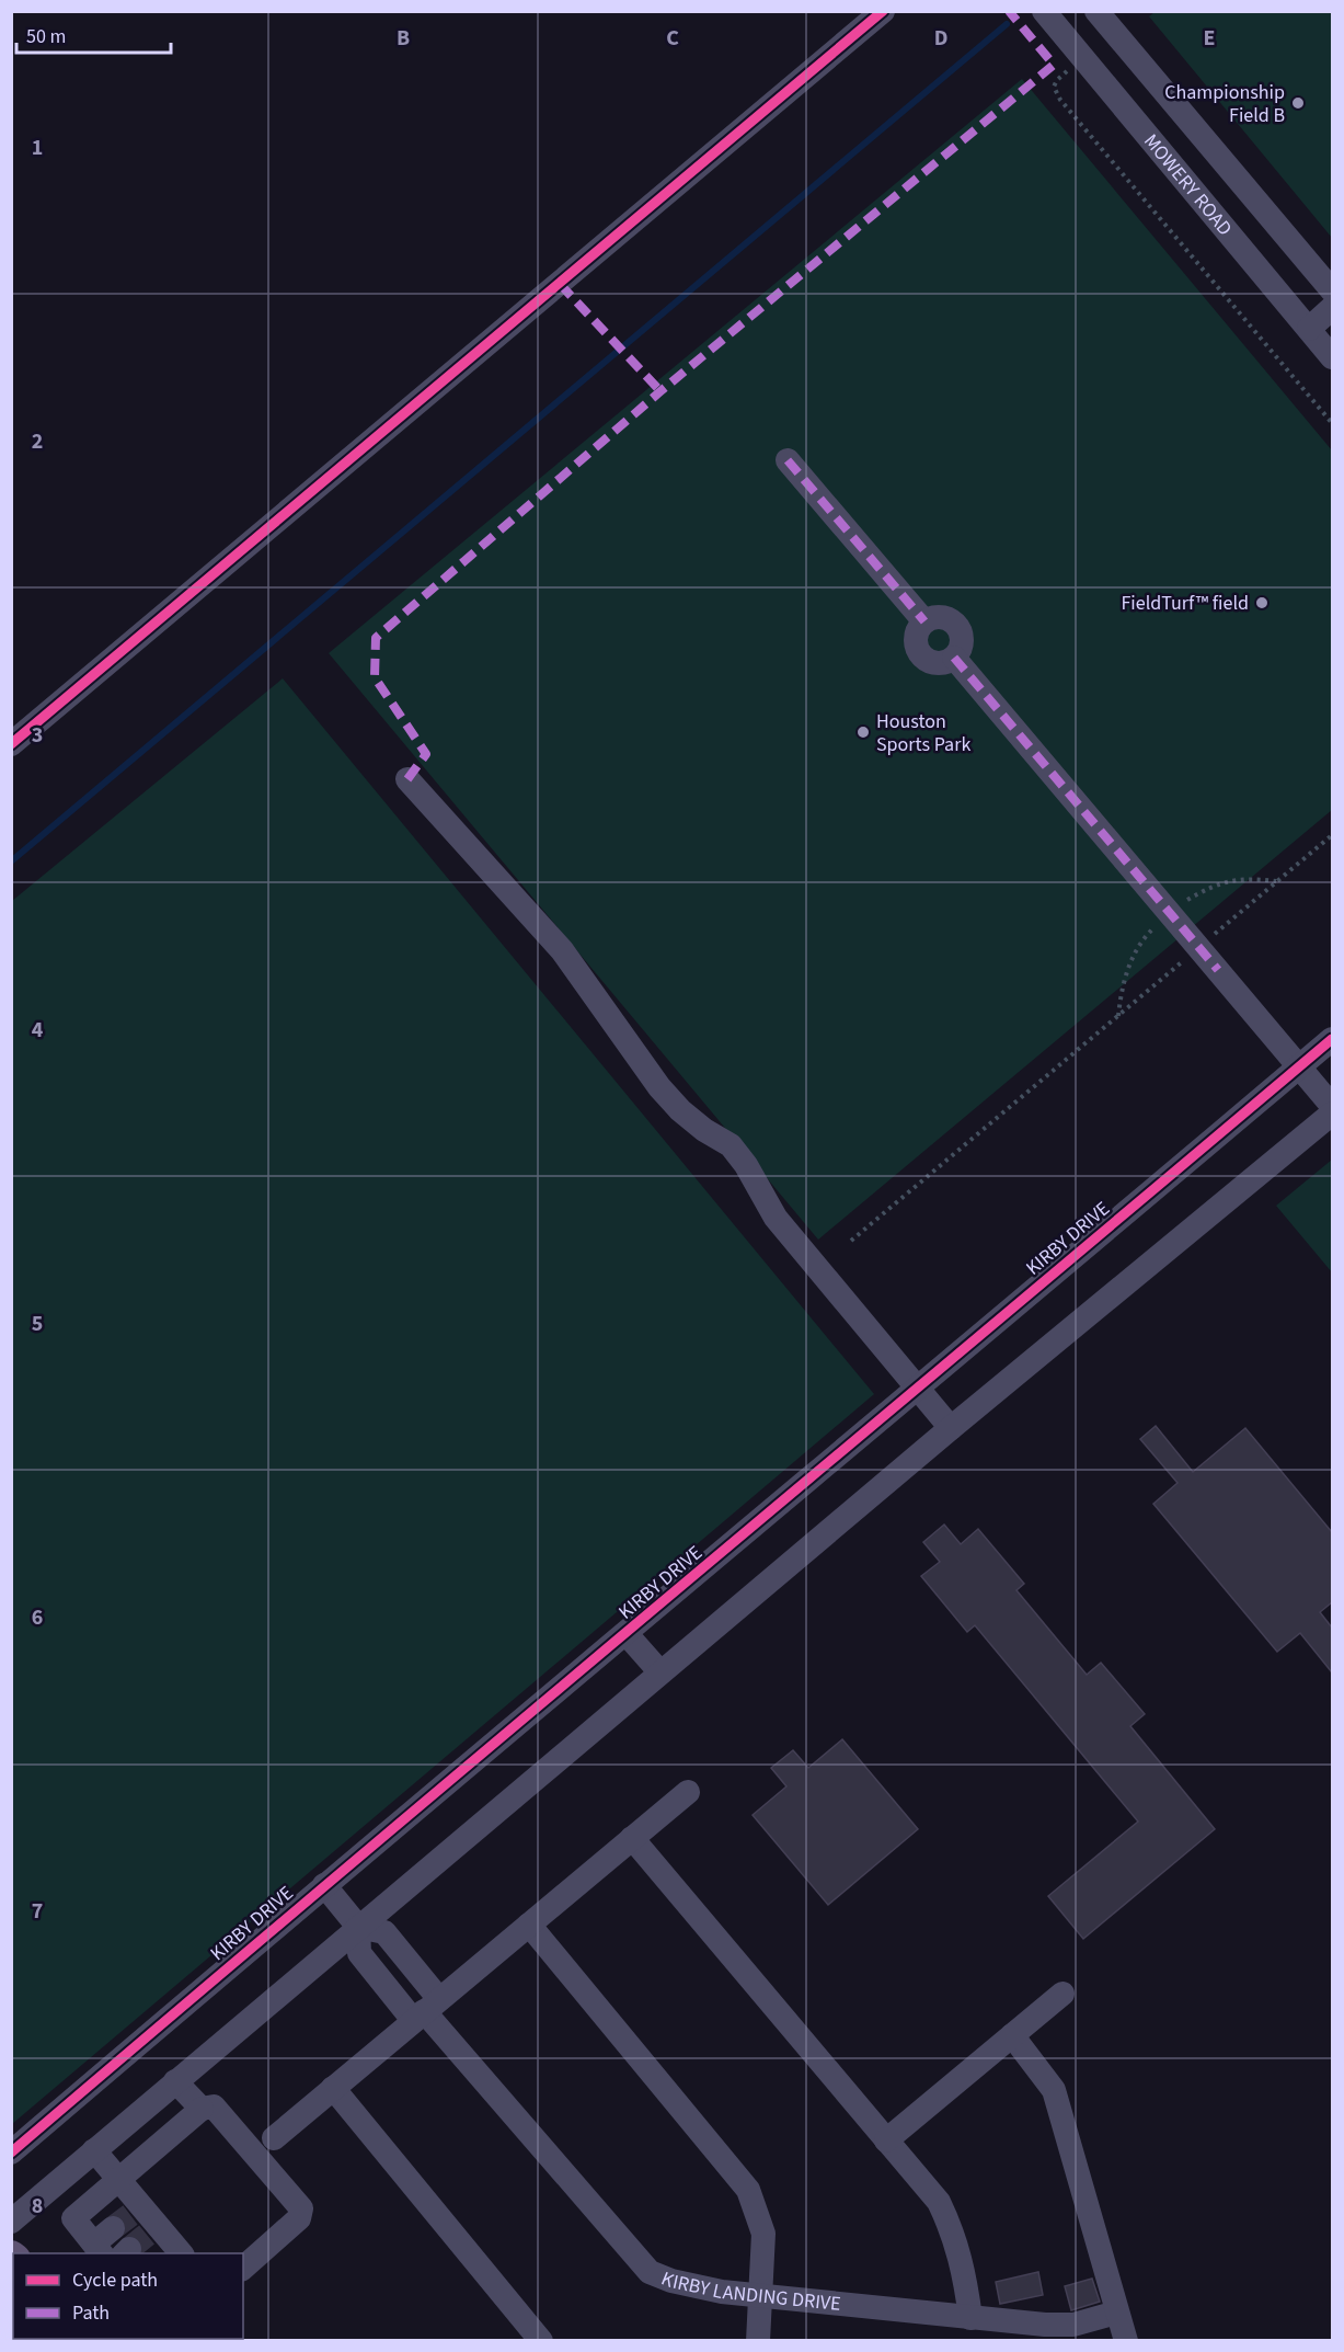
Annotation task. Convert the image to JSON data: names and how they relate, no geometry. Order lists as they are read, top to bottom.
{
  "streets": {
    "street": ["MOWERY ROAD", "KIRBY DRIVE", "KIRBY LANDING DRIVE"]
  },
  "places": ["Championship Field B", "FieldTurf™ field", "Houston Sports Park"],
  "legend": ["Cycle path", "Path"],
  "scale_bar": "50 m",
  "grid": {
    "columns": [
      "B",
      "C",
      "D",
      "E"
    ],
    "rows": [
      "1",
      "2",
      "3",
      "4",
      "5",
      "6",
      "7",
      "8"
    ]
  }
}
